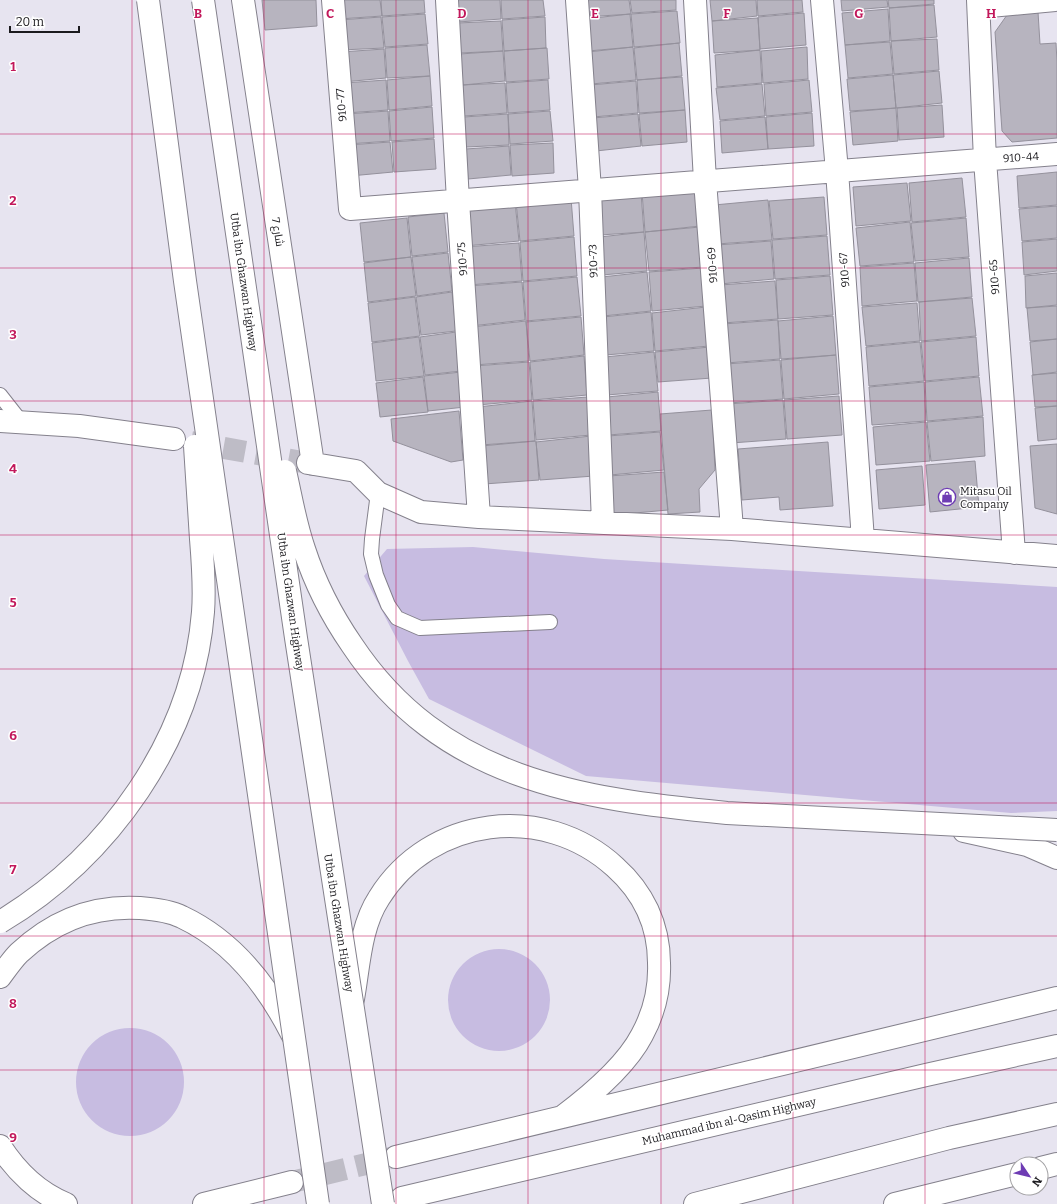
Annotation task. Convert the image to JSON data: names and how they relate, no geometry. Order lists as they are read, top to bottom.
{
  "streets": {
    "main road": [
      "910-77",
      "910-44",
      "شارع 7",
      "910-75",
      "910-73",
      "910-69",
      "910-67",
      "910-65",
      "Utba ibn Ghazwan Highway",
      "Muhammad ibn al-Qasim Highway"
    ]
  },
  "crossings": [
    ["910-77", "910-44"],
    ["910-44", "910-75"],
    ["910-44", "910-73"],
    ["910-44", "910-69"],
    ["910-44", "910-67"],
    ["910-44", "910-65"],
    ["Utba ibn Ghazwan Highway", "Muhammad ibn al-Qasim Highway"]
  ],
  "places": {
    "shop": ["Mitasu Oil Company"]
  },
  "scale_bar": "20 m",
  "north": "bottom right",
  "grid": {
    "columns": [
      "B",
      "C",
      "D",
      "E",
      "F",
      "G",
      "H"
    ],
    "rows": [
      "1",
      "2",
      "3",
      "4",
      "5",
      "6",
      "7",
      "8",
      "9"
    ]
  }
}
